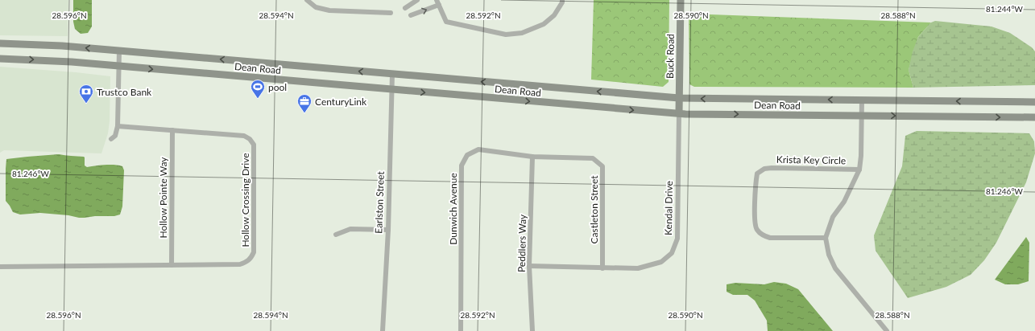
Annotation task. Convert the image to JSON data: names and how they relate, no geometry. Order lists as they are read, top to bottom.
{
  "streets": {
    "main road": ["Buck Road", "Dean Road"],
    "street": [
      "Krista Key Circle",
      "Hollow Pointe Way",
      "Hollow Crossing Drive",
      "Earlston Street",
      "Kendal Drive",
      "Dunwich Avenue",
      "Castleton Street",
      "Peddlers Way"
    ]
  },
  "crossings": [
    ["Buck Road", "Dean Road"],
    ["Buck Road", "Kendal Drive"],
    ["Dean Road", "Earlston Street"],
    ["Dean Road", "Kendal Drive"],
    ["Hollow Pointe Way", "Hollow Crossing Drive"],
    ["Kendal Drive", "Castleton Street"],
    ["Kendal Drive", "Peddlers Way"],
    ["Dunwich Avenue", "Castleton Street"],
    ["Dunwich Avenue", "Peddlers Way"],
    ["Castleton Street", "Peddlers Way"]
  ],
  "places": {
    "sports": ["pool"],
    "bank": ["Trustco Bank"],
    "office": ["CenturyLink"]
  },
  "coordinates": [
    "81.244°W",
    "28.596°N",
    "28.594°N",
    "28.592°N",
    "28.590°N",
    "28.588°N",
    "81.246°W"
  ]
}
